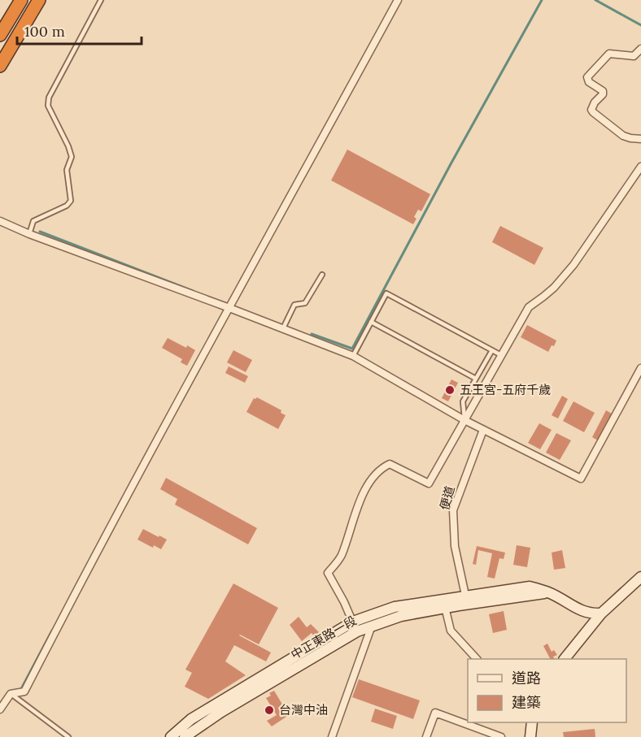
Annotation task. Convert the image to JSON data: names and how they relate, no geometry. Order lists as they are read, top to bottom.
{
  "streets": {
    "main road": ["中正東路一段"],
    "street": ["便道"]
  },
  "crossings": [
    ["便道", "中正東路一段"]
  ],
  "places": ["五王宮-五府千歲", "台灣中油"],
  "legend": ["道路", "建築"],
  "scale_bar": "100 m"
}
